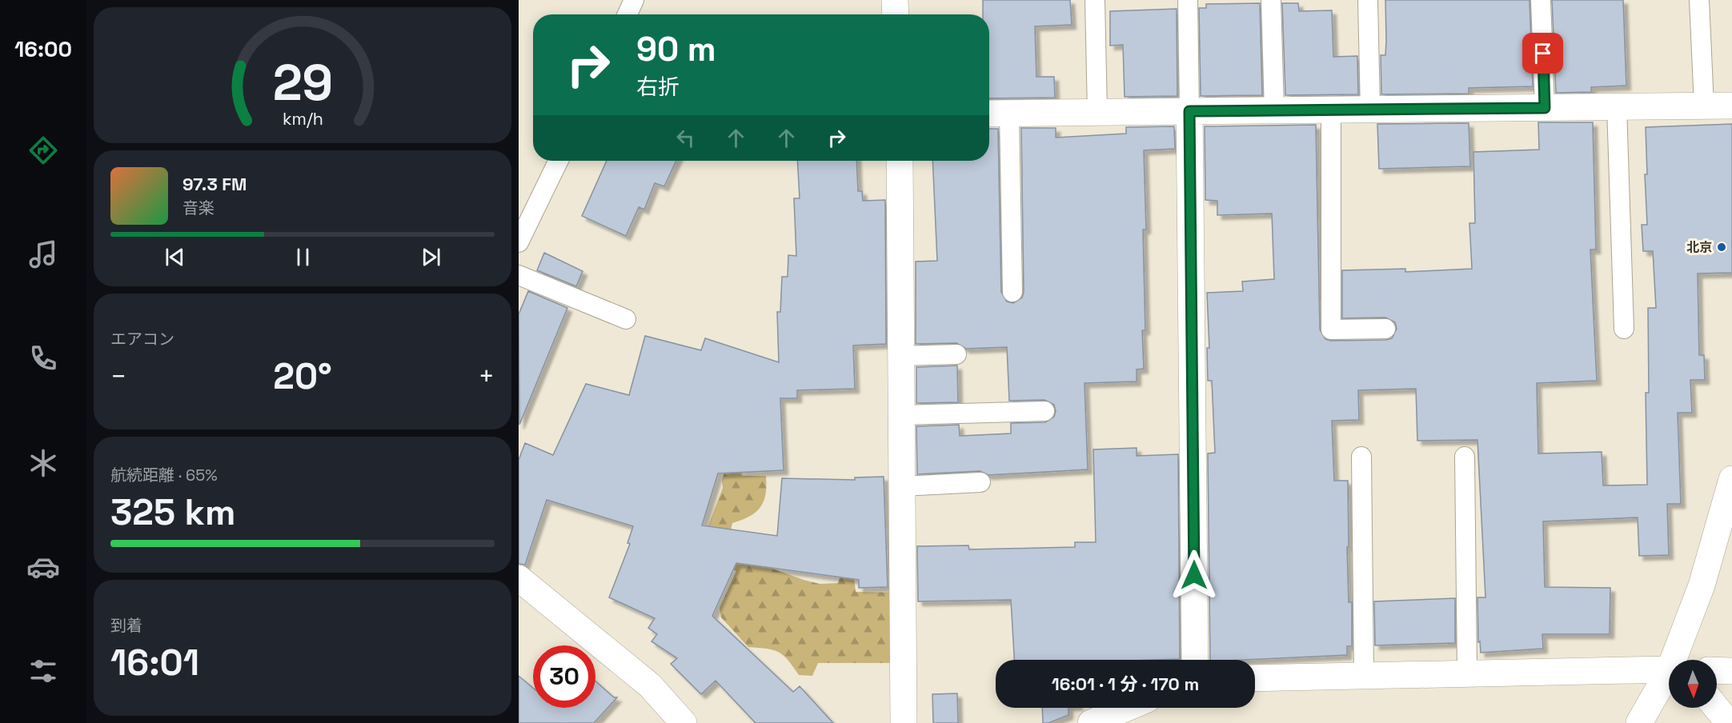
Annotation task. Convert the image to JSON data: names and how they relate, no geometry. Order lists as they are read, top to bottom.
{
  "places": ["北京"],
  "north": "bottom",
  "page": {
    "tabs": "16:00",
    "turn": ["90 m", "右折"],
    "song": ["97.3 FM", "音楽"],
    "tile": [
      "エアコン",
      ["航続距離 · 65%", "325 km"],
      ["到着", "16:01"]
    ],
    "heat": ["−", "20°", "+"],
    "limit": "30",
    "trip": "16:01 · 1 分 · 170 m",
    "gauge": ["29", "km/h"]
  }
}
